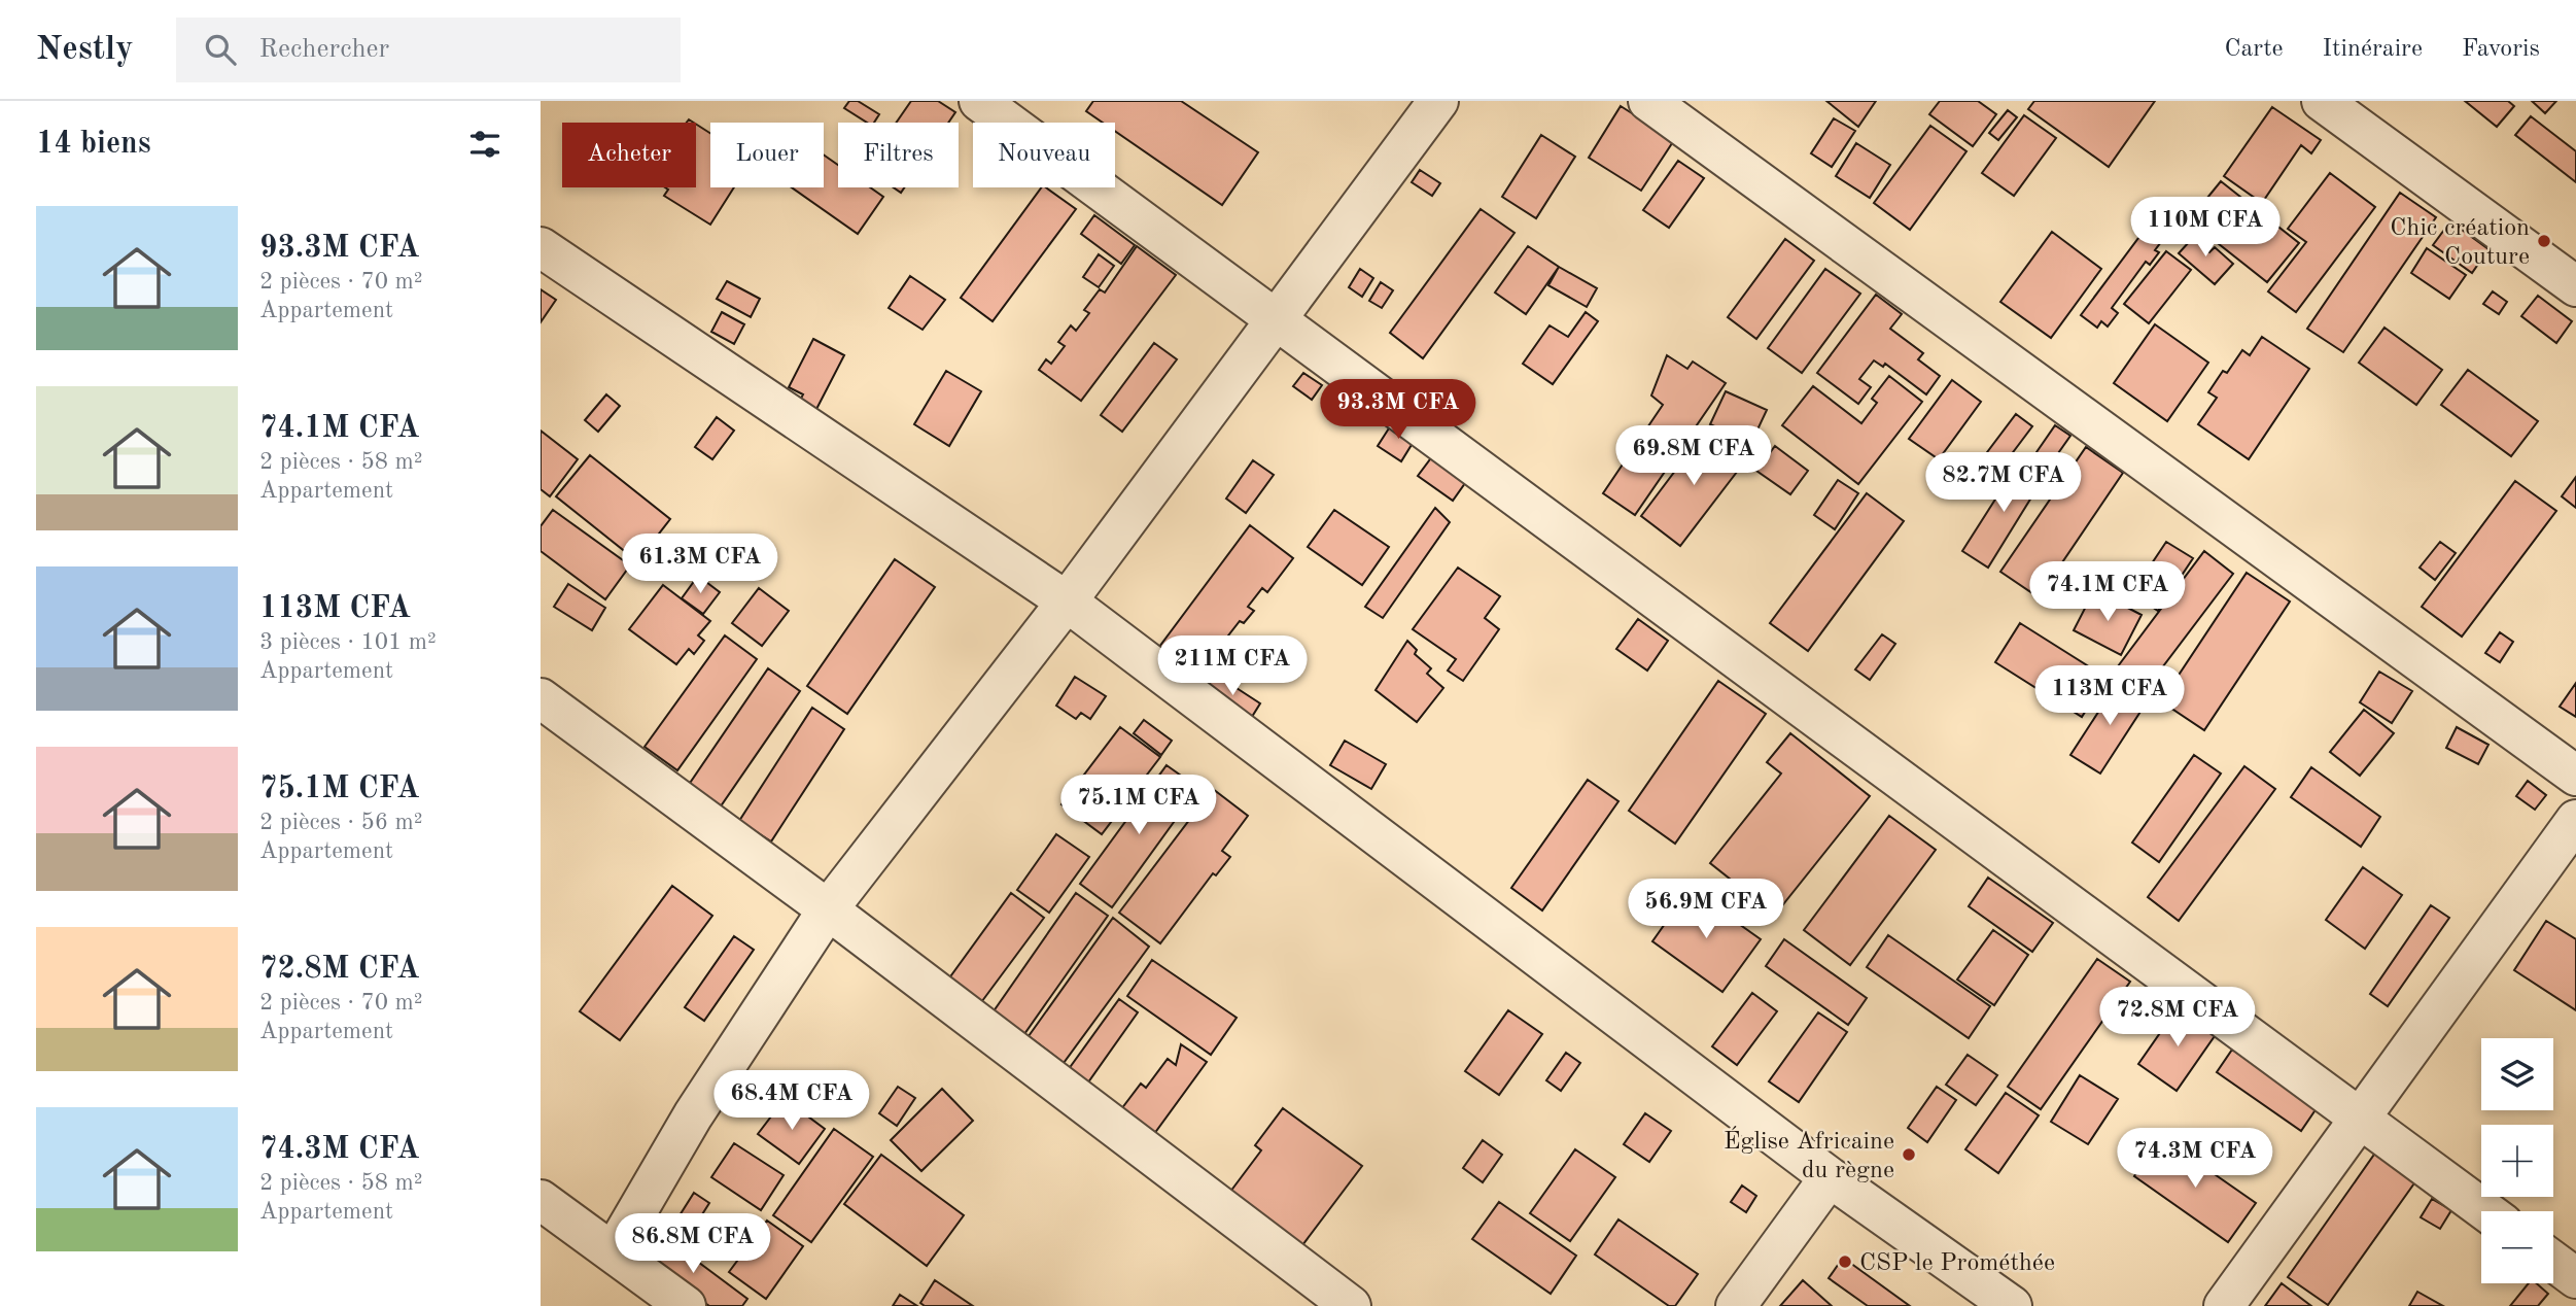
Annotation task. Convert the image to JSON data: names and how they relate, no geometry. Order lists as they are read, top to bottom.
{
  "places": ["Chic création Couture", "Église Africaine du règne", "CSP le Prométhée"],
  "page": {
    "header": "Nestly",
    "search": "Rechercher",
    "nav": ["Carte", "Itinéraire", "Favoris"],
    "heading": "14 biens",
    "chip": [
      "Acheter",
      "Louer",
      "Filtres",
      "Nouveau"
    ],
    "list": [
      {
        "name": "93.3M CFA",
        "note": "2 pièces · 70 m² · Appartement"
      },
      {
        "name": "74.1M CFA",
        "note": "2 pièces · 58 m² · Appartement"
      },
      {
        "name": "113M CFA",
        "note": "3 pièces · 101 m² · Appartement"
      },
      {
        "name": "75.1M CFA",
        "note": "2 pièces · 56 m² · Appartement"
      },
      {
        "name": "72.8M CFA",
        "note": "2 pièces · 70 m² · Appartement"
      },
      {
        "name": "74.3M CFA",
        "note": "2 pièces · 58 m² · Appartement"
      }
    ],
    "price": [
      "110M CFA",
      "93.3M CFA",
      "69.8M CFA",
      "82.7M CFA",
      "61.3M CFA",
      "74.1M CFA",
      "211M CFA",
      "113M CFA",
      "75.1M CFA",
      "56.9M CFA",
      "72.8M CFA",
      "68.4M CFA",
      "74.3M CFA",
      "86.8M CFA"
    ],
    "map_buttons": ["+", "−"]
  }
}
